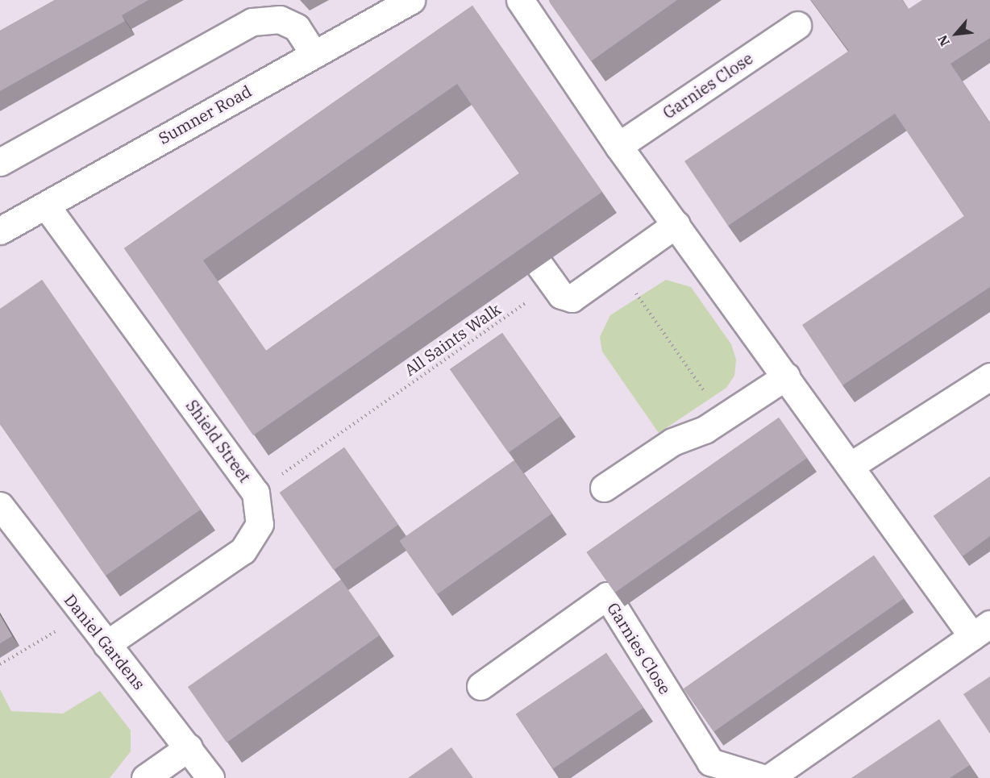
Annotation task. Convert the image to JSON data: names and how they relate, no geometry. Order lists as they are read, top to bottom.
{
  "streets": {
    "street": [
      "Garnies Close",
      "Sumner Road",
      "Shield Street",
      "Daniel Gardens"
    ],
    "path": ["All Saints Walk"]
  },
  "crossings": [
    ["Sumner Road", "Shield Street"],
    ["All Saints Walk", "Shield Street"],
    ["Shield Street", "Daniel Gardens"]
  ],
  "north": "bottom left"
}
